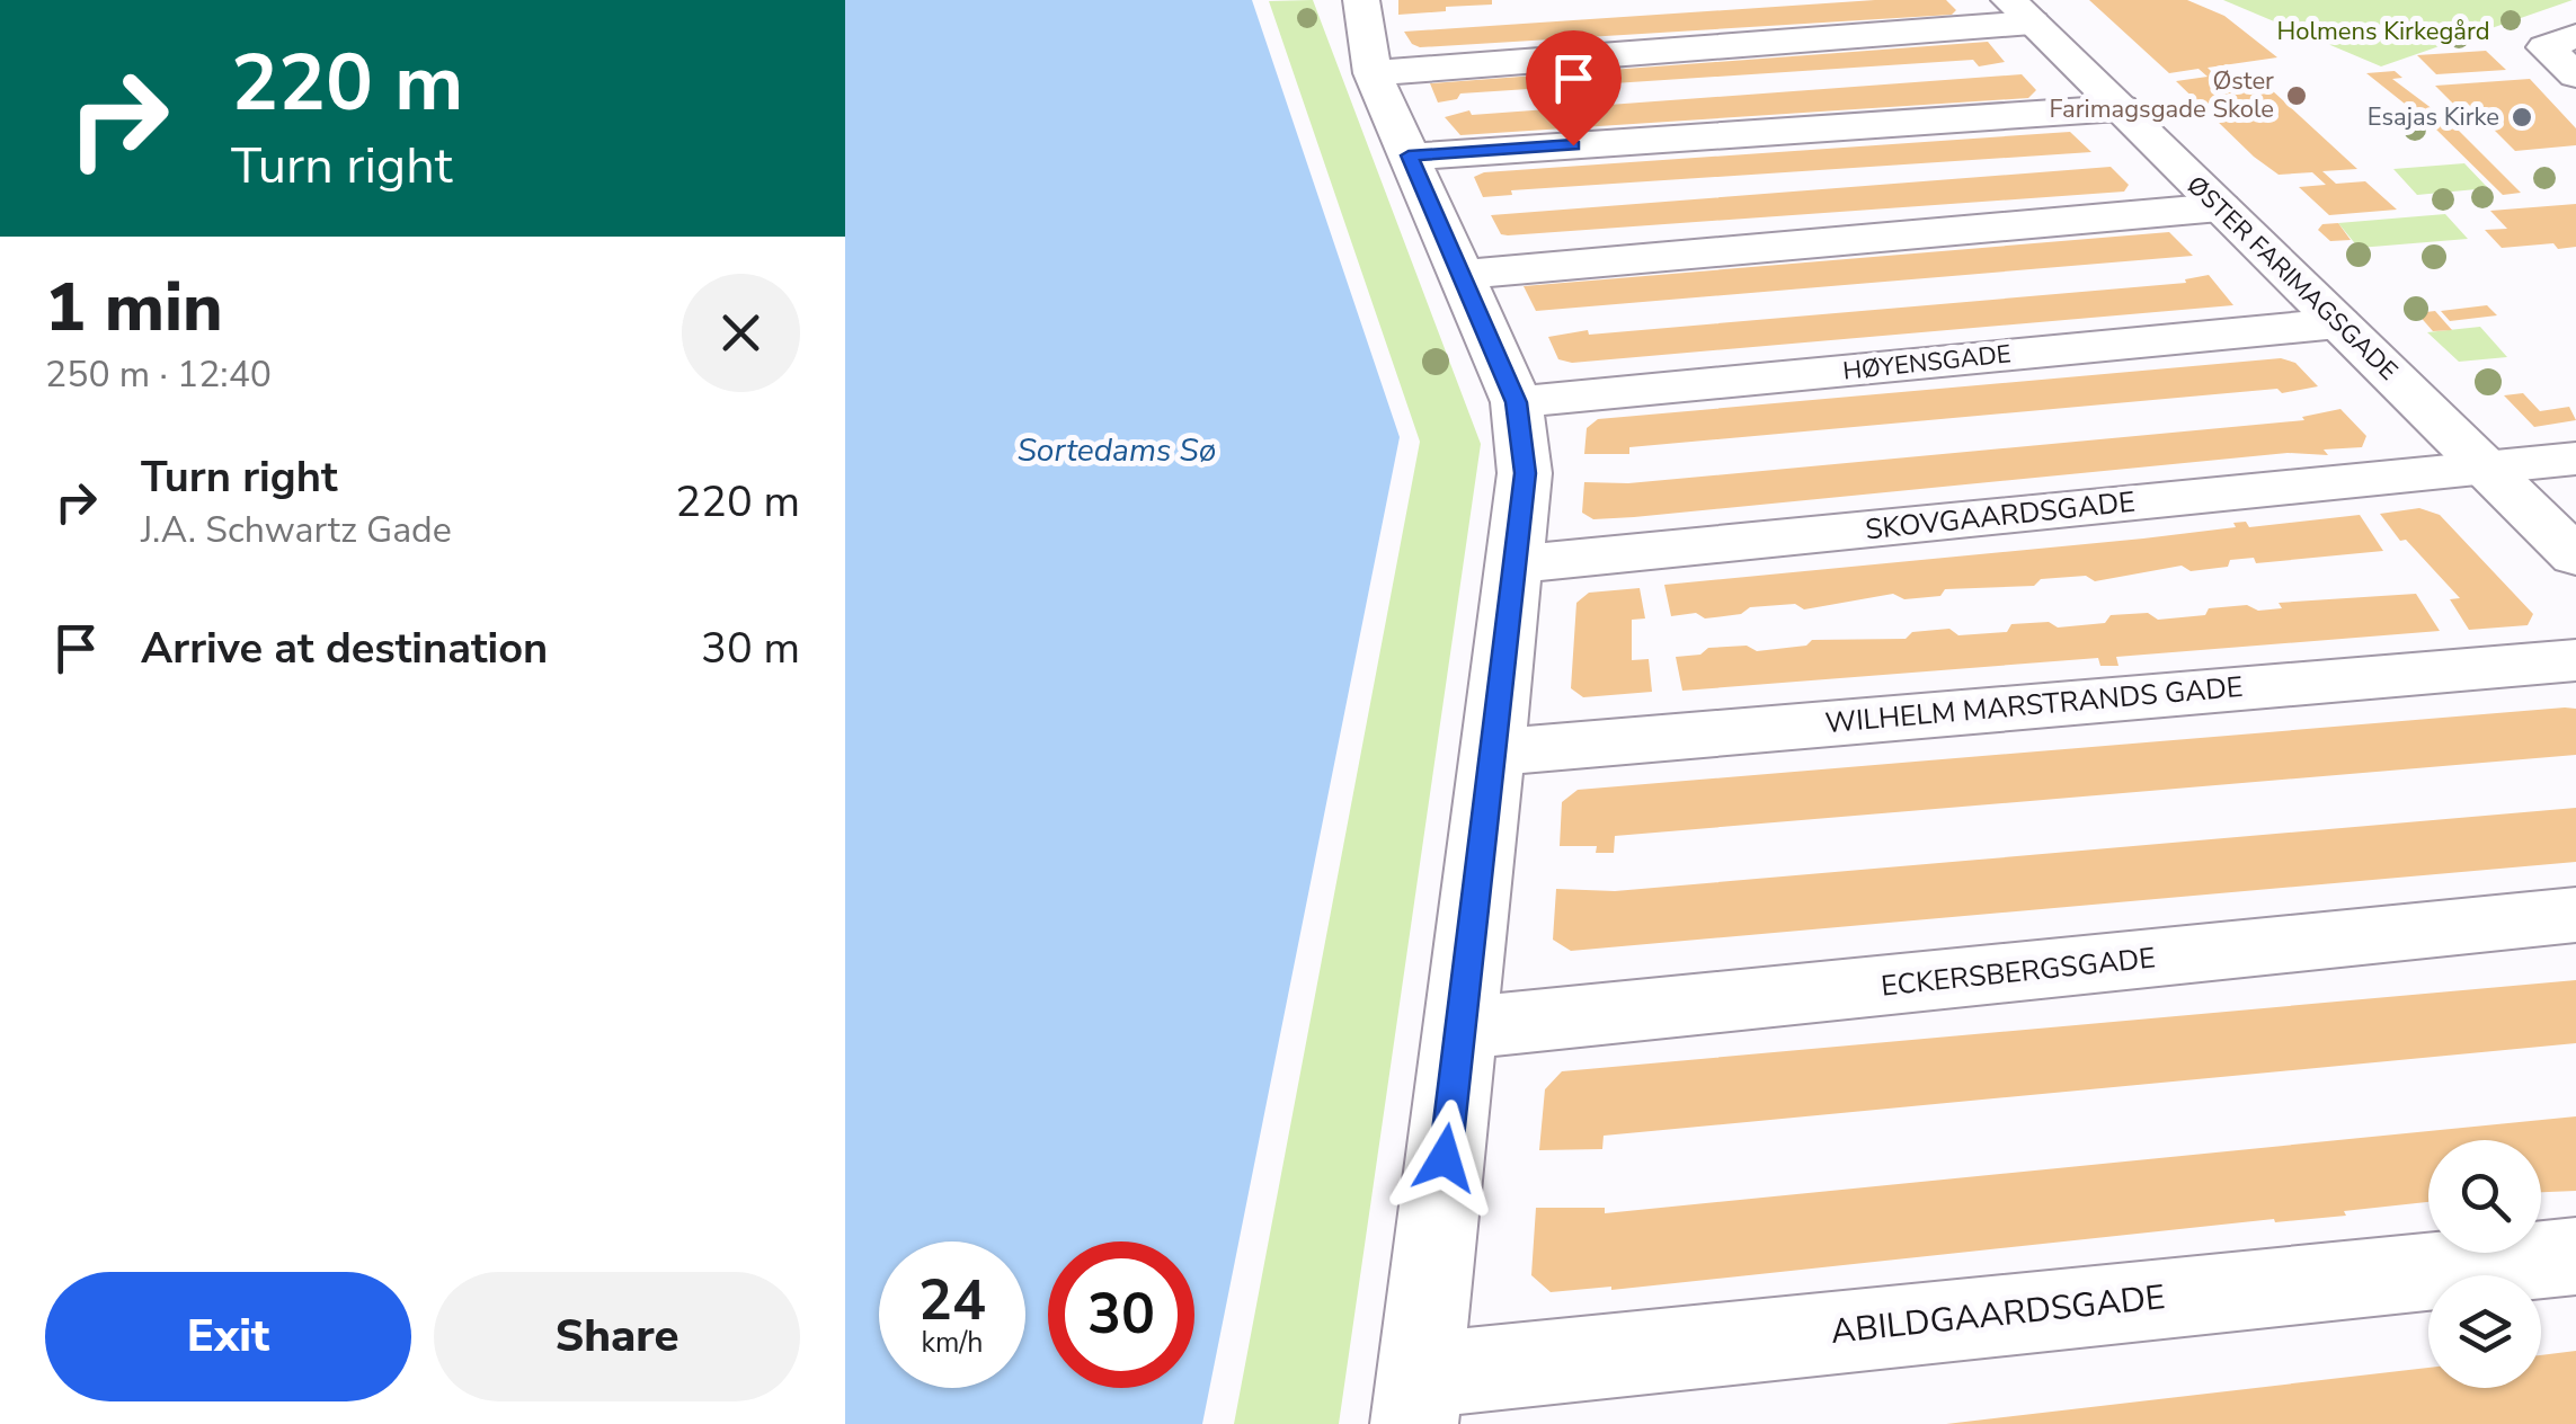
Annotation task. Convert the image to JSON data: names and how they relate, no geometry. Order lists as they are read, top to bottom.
{
  "streets": {
    "street": [
      "ØSTER FARIMAGSGADE",
      "HØYENSGADE",
      "SKOVGAARDSGADE",
      "WILHELM MARSTRANDS GADE",
      "ECKERSBERGSGADE",
      "ABILDGAARDSGADE"
    ]
  },
  "crossings": [
    ["ØSTER FARIMAGSGADE", "HØYENSGADE"],
    ["ØSTER FARIMAGSGADE", "SKOVGAARDSGADE"]
  ],
  "water": ["Sortedams Sø"],
  "parks": ["Holmens Kirkegård"],
  "places": ["Øster Farimagsgade Skole", "Esajas Kirke"],
  "page": {
    "turn": ["220 m", "Turn right"],
    "heading": ["1 min", "250 m · 12:40"],
    "list": [
      {
        "name": "Turn right",
        "note": "J.A. Schwartz Gade",
        "value": "220 m"
      },
      {
        "name": "Arrive at destination",
        "value": "30 m"
      }
    ],
    "speed": "24 km/h",
    "limit": "30",
    "buttons": ["Exit", "Share"]
  }
}
